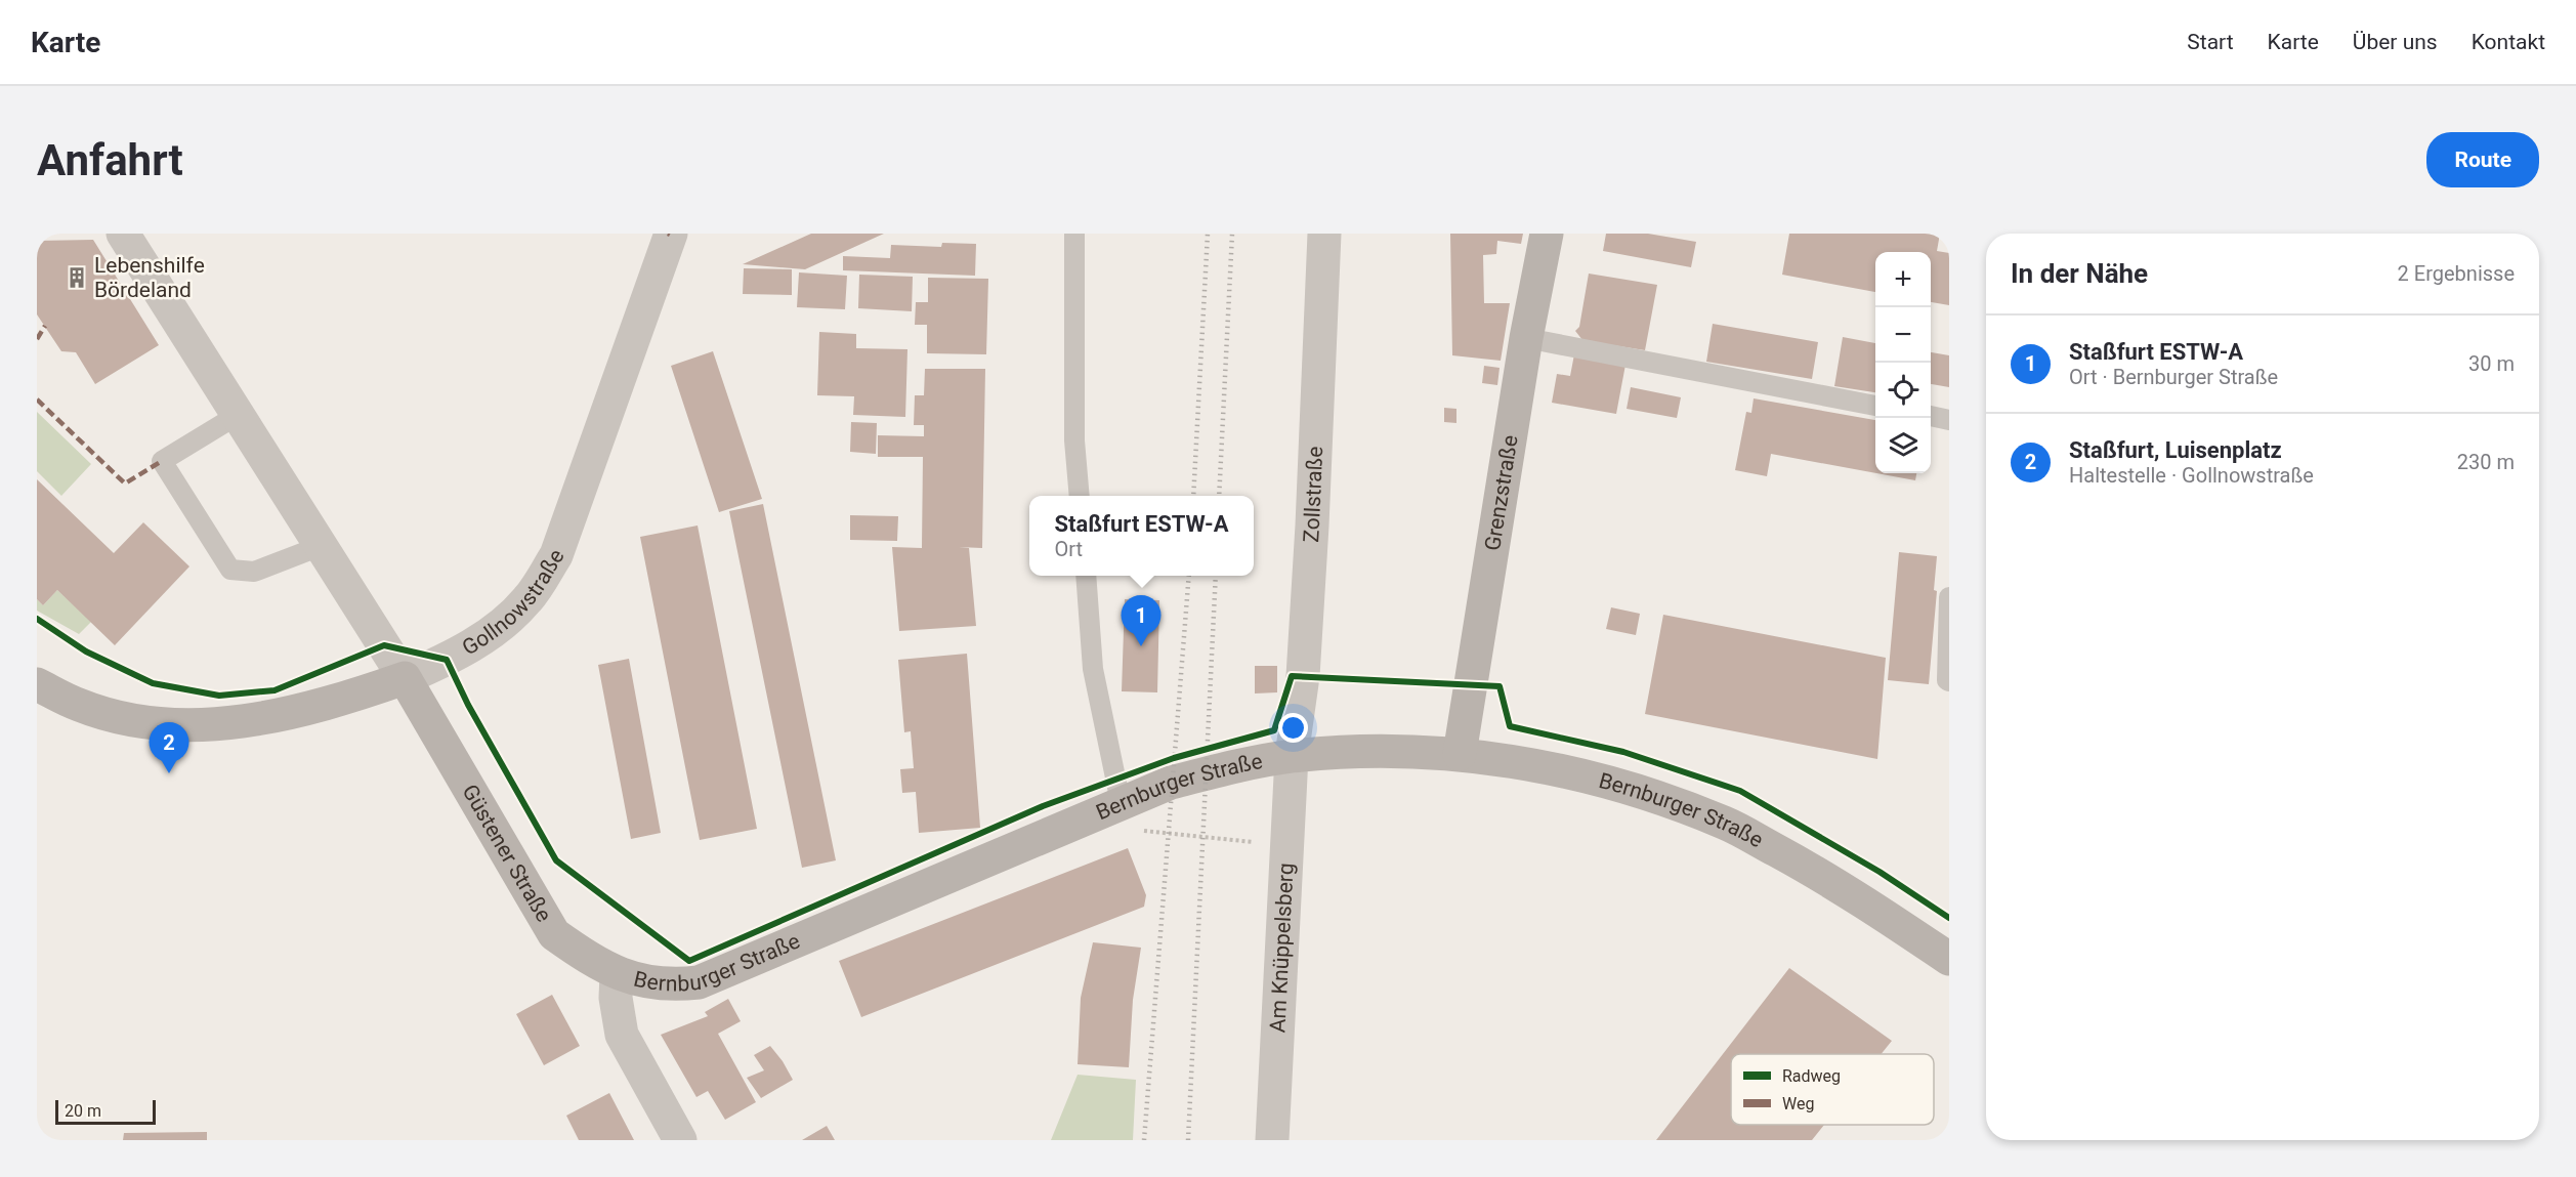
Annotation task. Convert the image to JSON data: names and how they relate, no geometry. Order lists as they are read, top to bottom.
{
  "streets": {
    "main road": [
      "Grenzstraße",
      "Gollnowstraße",
      "Bernburger Straße",
      "Güstener Straße"
    ],
    "street": ["Zollstraße", "Am Knüppelsberg"]
  },
  "crossings": [
    ["Grenzstraße", "Bernburger Straße"],
    ["Zollstraße", "Bernburger Straße"],
    ["Zollstraße", "Am Knüppelsberg"],
    ["Gollnowstraße", "Güstener Straße"],
    ["Bernburger Straße", "Güstener Straße"],
    ["Bernburger Straße", "Am Knüppelsberg"]
  ],
  "places": {
    "building": ["Lebenshilfe Bördeland"]
  },
  "legend": ["Radweg", "Weg"],
  "scale_bar": "20 m",
  "page": {
    "header": "Karte",
    "nav": [
      "Start",
      "Karte",
      "Über uns",
      "Kontakt"
    ],
    "buttons": "Route",
    "title": "Anfahrt",
    "heading": ["In der Nähe", "2 Ergebnisse"],
    "map_buttons": ["+", "−"],
    "list": [
      {
        "mark": "1",
        "name": "Staßfurt ESTW-A",
        "note": "Ort · Bernburger Straße",
        "value": "30 m"
      },
      {
        "mark": "2",
        "name": "Staßfurt, Luisenplatz",
        "note": "Haltestelle · Gollnowstraße",
        "value": "230 m"
      }
    ],
    "popup": ["Staßfurt ESTW-A", "Ort"],
    "pins": ["1", "2"],
    "scale": "20 m"
  }
}
